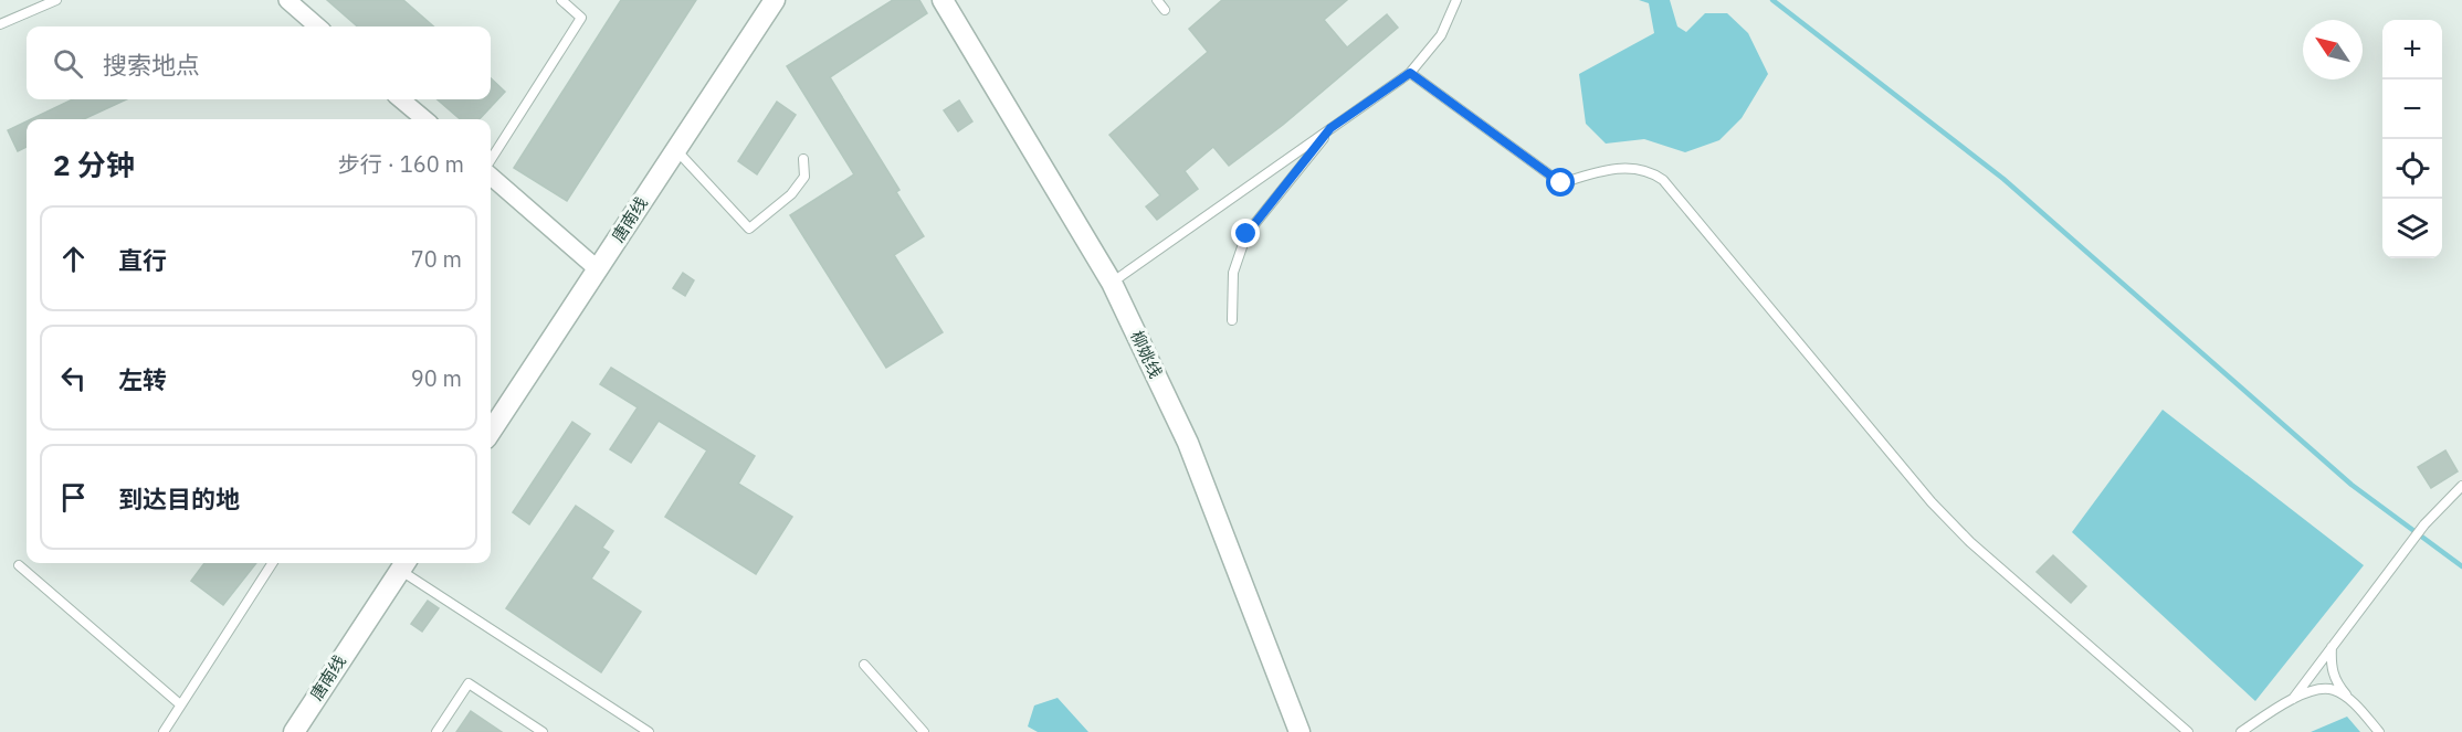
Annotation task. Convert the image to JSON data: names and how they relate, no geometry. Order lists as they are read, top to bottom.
{
  "streets": {
    "street": ["唐南线", "柳姚线"]
  },
  "north": "top left",
  "page": {
    "map_buttons": ["+", "−"],
    "search": "搜索地点",
    "heading": ["2 分钟", "步行 · 160 m"],
    "list": [
      ["直行", "70 m"],
      ["左转", "90 m"],
      "到达目的地"
    ]
  }
}
